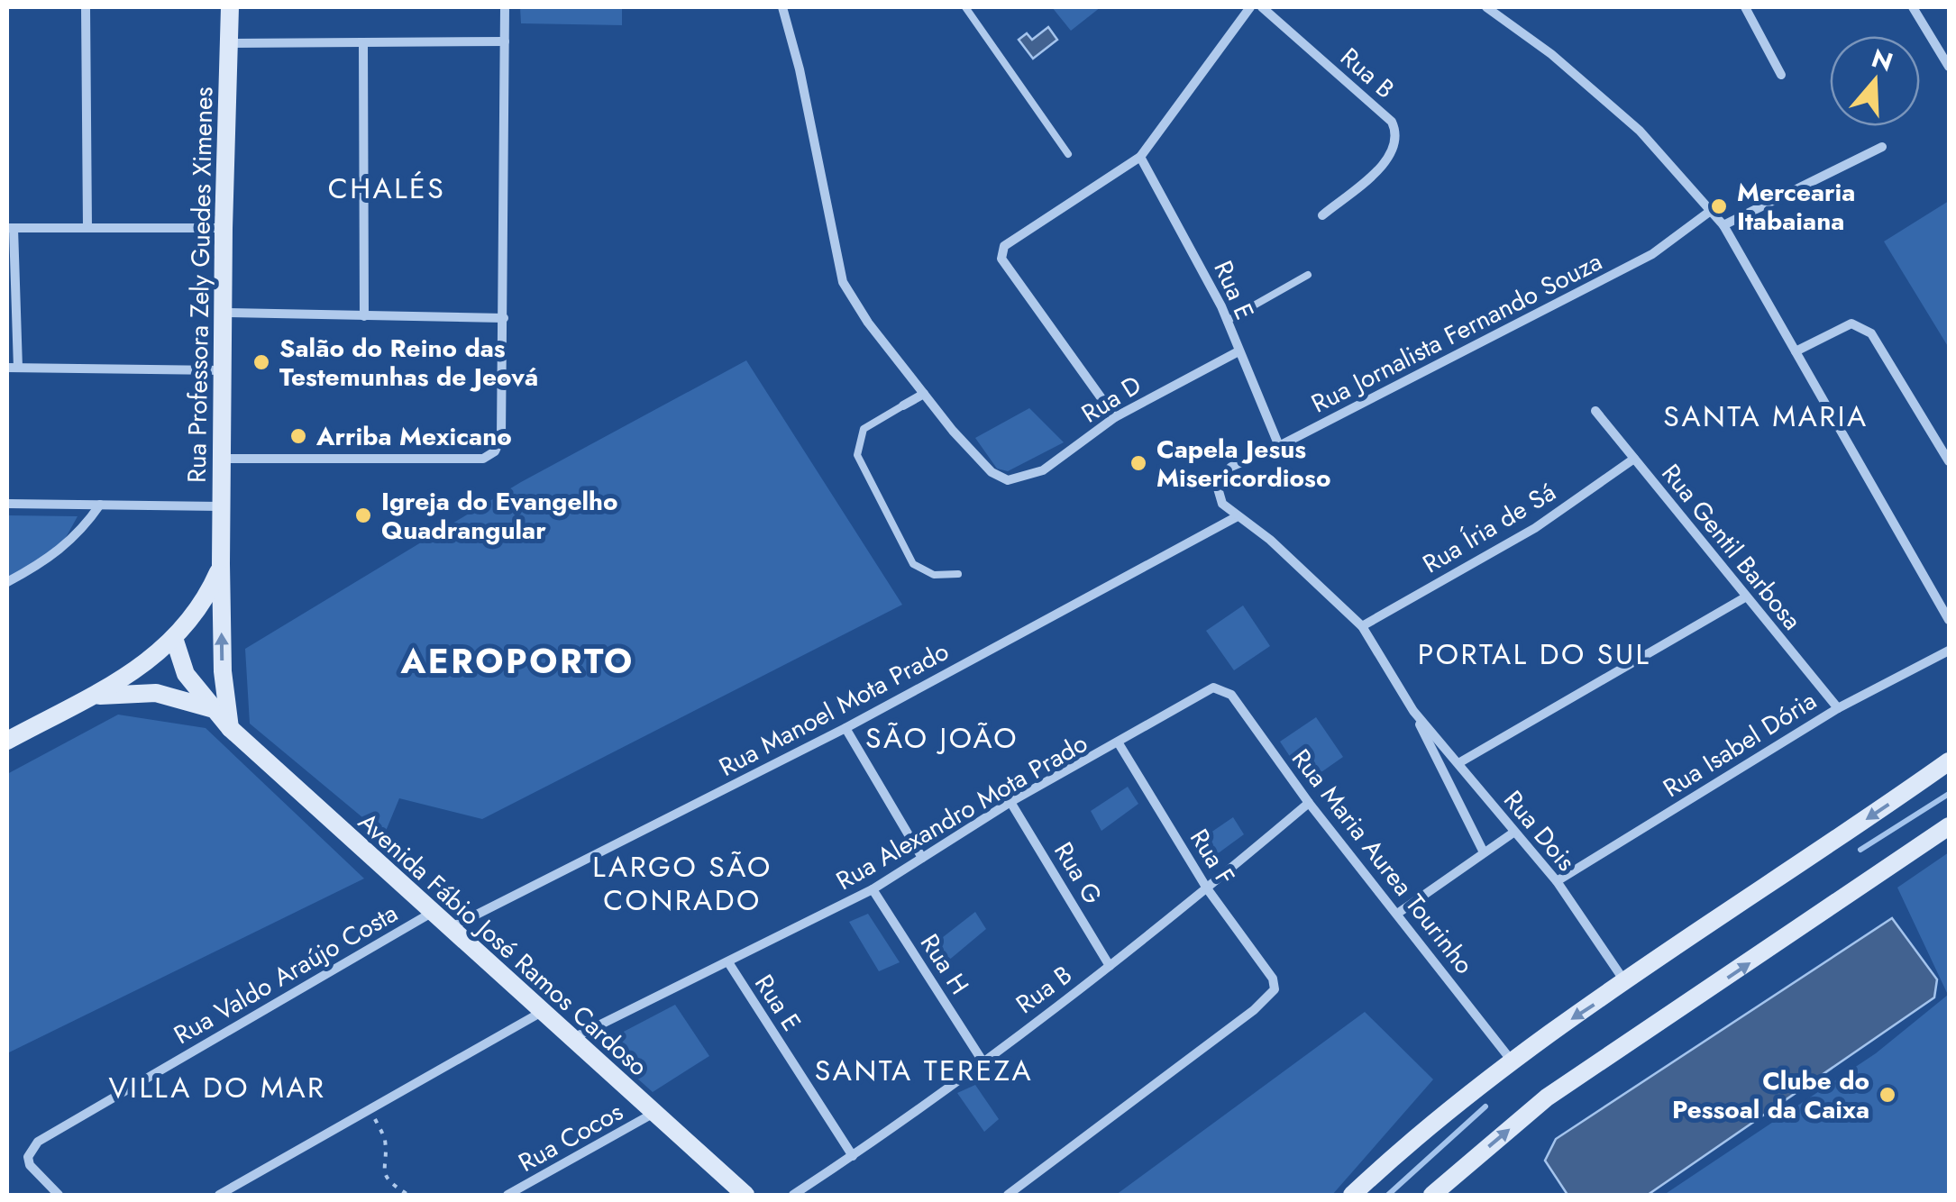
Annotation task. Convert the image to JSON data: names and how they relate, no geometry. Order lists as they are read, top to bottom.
{
  "streets": {
    "street": [
      "Rua B",
      "Rua Professora Zely Guedes Ximenes",
      "Rua E",
      "Rua Jornalista Fernando Souza",
      "Rua D",
      "Rua Íria de Sá",
      "Rua Gentil Barbosa",
      "Rua Manoel Mota Prado",
      "Rua Isabel Dória",
      "Rua Alexandro Mota Prado",
      "Rua Dois",
      "Rua F",
      "Rua Maria Aurea Tourinho",
      "Rua G",
      "Avenida Fábio José Ramos Cardoso",
      "Rua H",
      "Rua Valdo Araújo Costa",
      "Rua Cocos"
    ]
  },
  "crossings": [
    ["Rua B", "Rua E"],
    ["Rua B", "Rua F"],
    ["Rua B", "Rua Maria Aurea Tourinho"],
    ["Rua B", "Rua G"],
    ["Rua B", "Rua H"],
    ["Rua Professora Zely Guedes Ximenes", "Avenida Fábio José Ramos Cardoso"],
    ["Rua E", "Rua Jornalista Fernando Souza"],
    ["Rua E", "Rua D"],
    ["Rua E", "Rua Alexandro Mota Prado"],
    ["Rua Jornalista Fernando Souza", "Rua Dois"],
    ["Rua Íria de Sá", "Rua Gentil Barbosa"],
    ["Rua Íria de Sá", "Rua Dois"],
    ["Rua Gentil Barbosa", "Rua Isabel Dória"],
    ["Rua Manoel Mota Prado", "Rua Dois"],
    ["Rua Manoel Mota Prado", "Avenida Fábio José Ramos Cardoso"],
    ["Rua Isabel Dória", "Rua Dois"],
    ["Rua Alexandro Mota Prado", "Rua F"],
    ["Rua Alexandro Mota Prado", "Rua Maria Aurea Tourinho"],
    ["Rua Alexandro Mota Prado", "Rua G"],
    ["Rua Alexandro Mota Prado", "Avenida Fábio José Ramos Cardoso"],
    ["Rua Alexandro Mota Prado", "Rua H"],
    ["Avenida Fábio José Ramos Cardoso", "Rua Valdo Araújo Costa"],
    ["Avenida Fábio José Ramos Cardoso", "Rua Cocos"]
  ],
  "districts": [
    "CHALÉS",
    "SANTA MARIA",
    "PORTAL DO SUL",
    "AEROPORTO",
    "SÃO JOÃO",
    "LARGO SÃO CONRADO",
    "SANTA TEREZA",
    "VILLA DO MAR"
  ],
  "places": [
    "Mercearia Itabaiana",
    "Salão do Reino das Testemunhas de Jeová",
    "Arriba Mexicano",
    "Capela Jesus Misericordioso",
    "Igreja do Evangelho Quadrangular",
    "Clube do Pessoal da Caixa"
  ],
  "north": "top"
}
